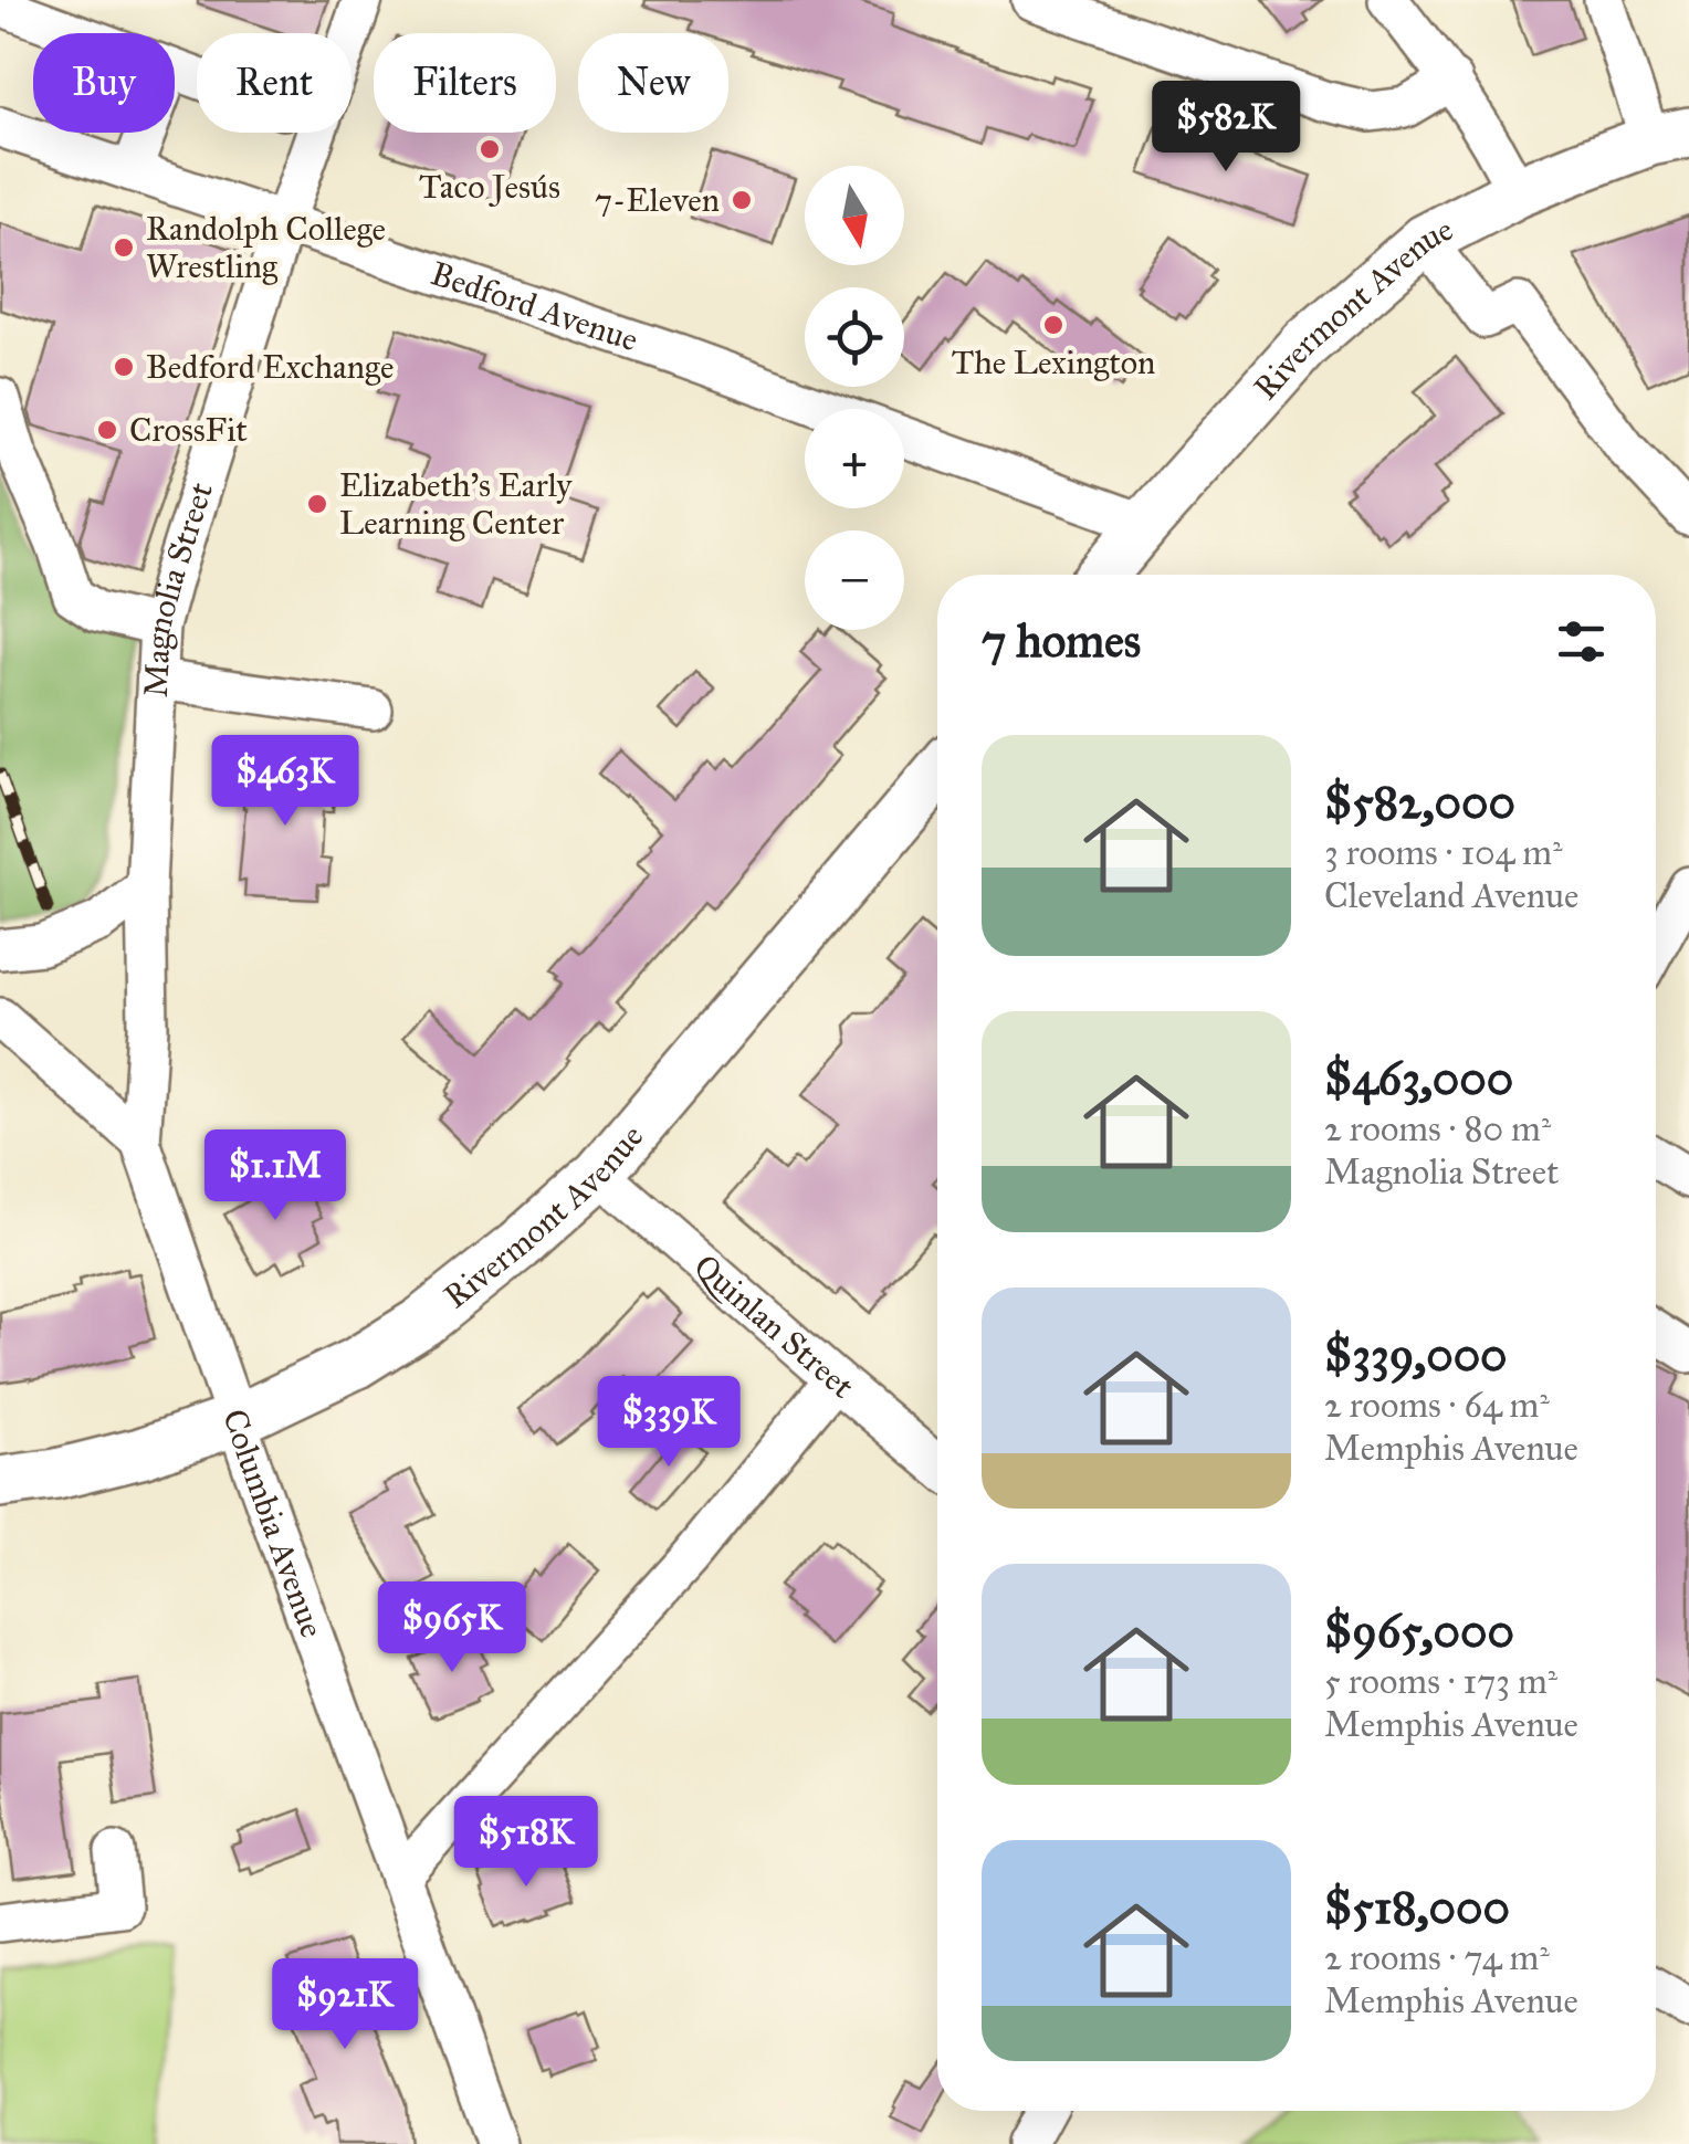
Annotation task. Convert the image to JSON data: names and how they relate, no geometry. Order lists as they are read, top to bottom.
{
  "streets": {
    "main road": ["Rivermont Avenue"],
    "street": [
      "Bedford Avenue",
      "Magnolia Street",
      "Quinlan Street",
      "Columbia Avenue"
    ]
  },
  "crossings": [
    ["Bedford Avenue", "Rivermont Avenue"],
    ["Bedford Avenue", "Magnolia Street"],
    ["Rivermont Avenue", "Quinlan Street"],
    ["Rivermont Avenue", "Columbia Avenue"],
    ["Magnolia Street", "Columbia Avenue"]
  ],
  "places": [
    "Taco Jesús",
    "7-Eleven",
    "Randolph College Wrestling",
    "The Lexington",
    "Bedford Exchange",
    "CrossFit",
    "Elizabeth's Early Learning Center"
  ],
  "north": "bottom",
  "page": {
    "chip": [
      "Buy",
      "Rent",
      "Filters",
      "New"
    ],
    "price": [
      "$582K",
      "$463K",
      "$1.1M",
      "$339K",
      "$965K",
      "$518K",
      "$921K"
    ],
    "map_buttons": ["+", "−"],
    "heading": "7 homes",
    "list": [
      {
        "name": "$582,000",
        "note": "3 rooms · 104 m² · Cleveland Avenue"
      },
      {
        "name": "$463,000",
        "note": "2 rooms · 80 m² · Magnolia Street"
      },
      {
        "name": "$339,000",
        "note": "2 rooms · 64 m² · Memphis Avenue"
      },
      {
        "name": "$965,000",
        "note": "5 rooms · 173 m² · Memphis Avenue"
      },
      {
        "name": "$518,000",
        "note": "2 rooms · 74 m² · Memphis Avenue"
      }
    ]
  }
}
